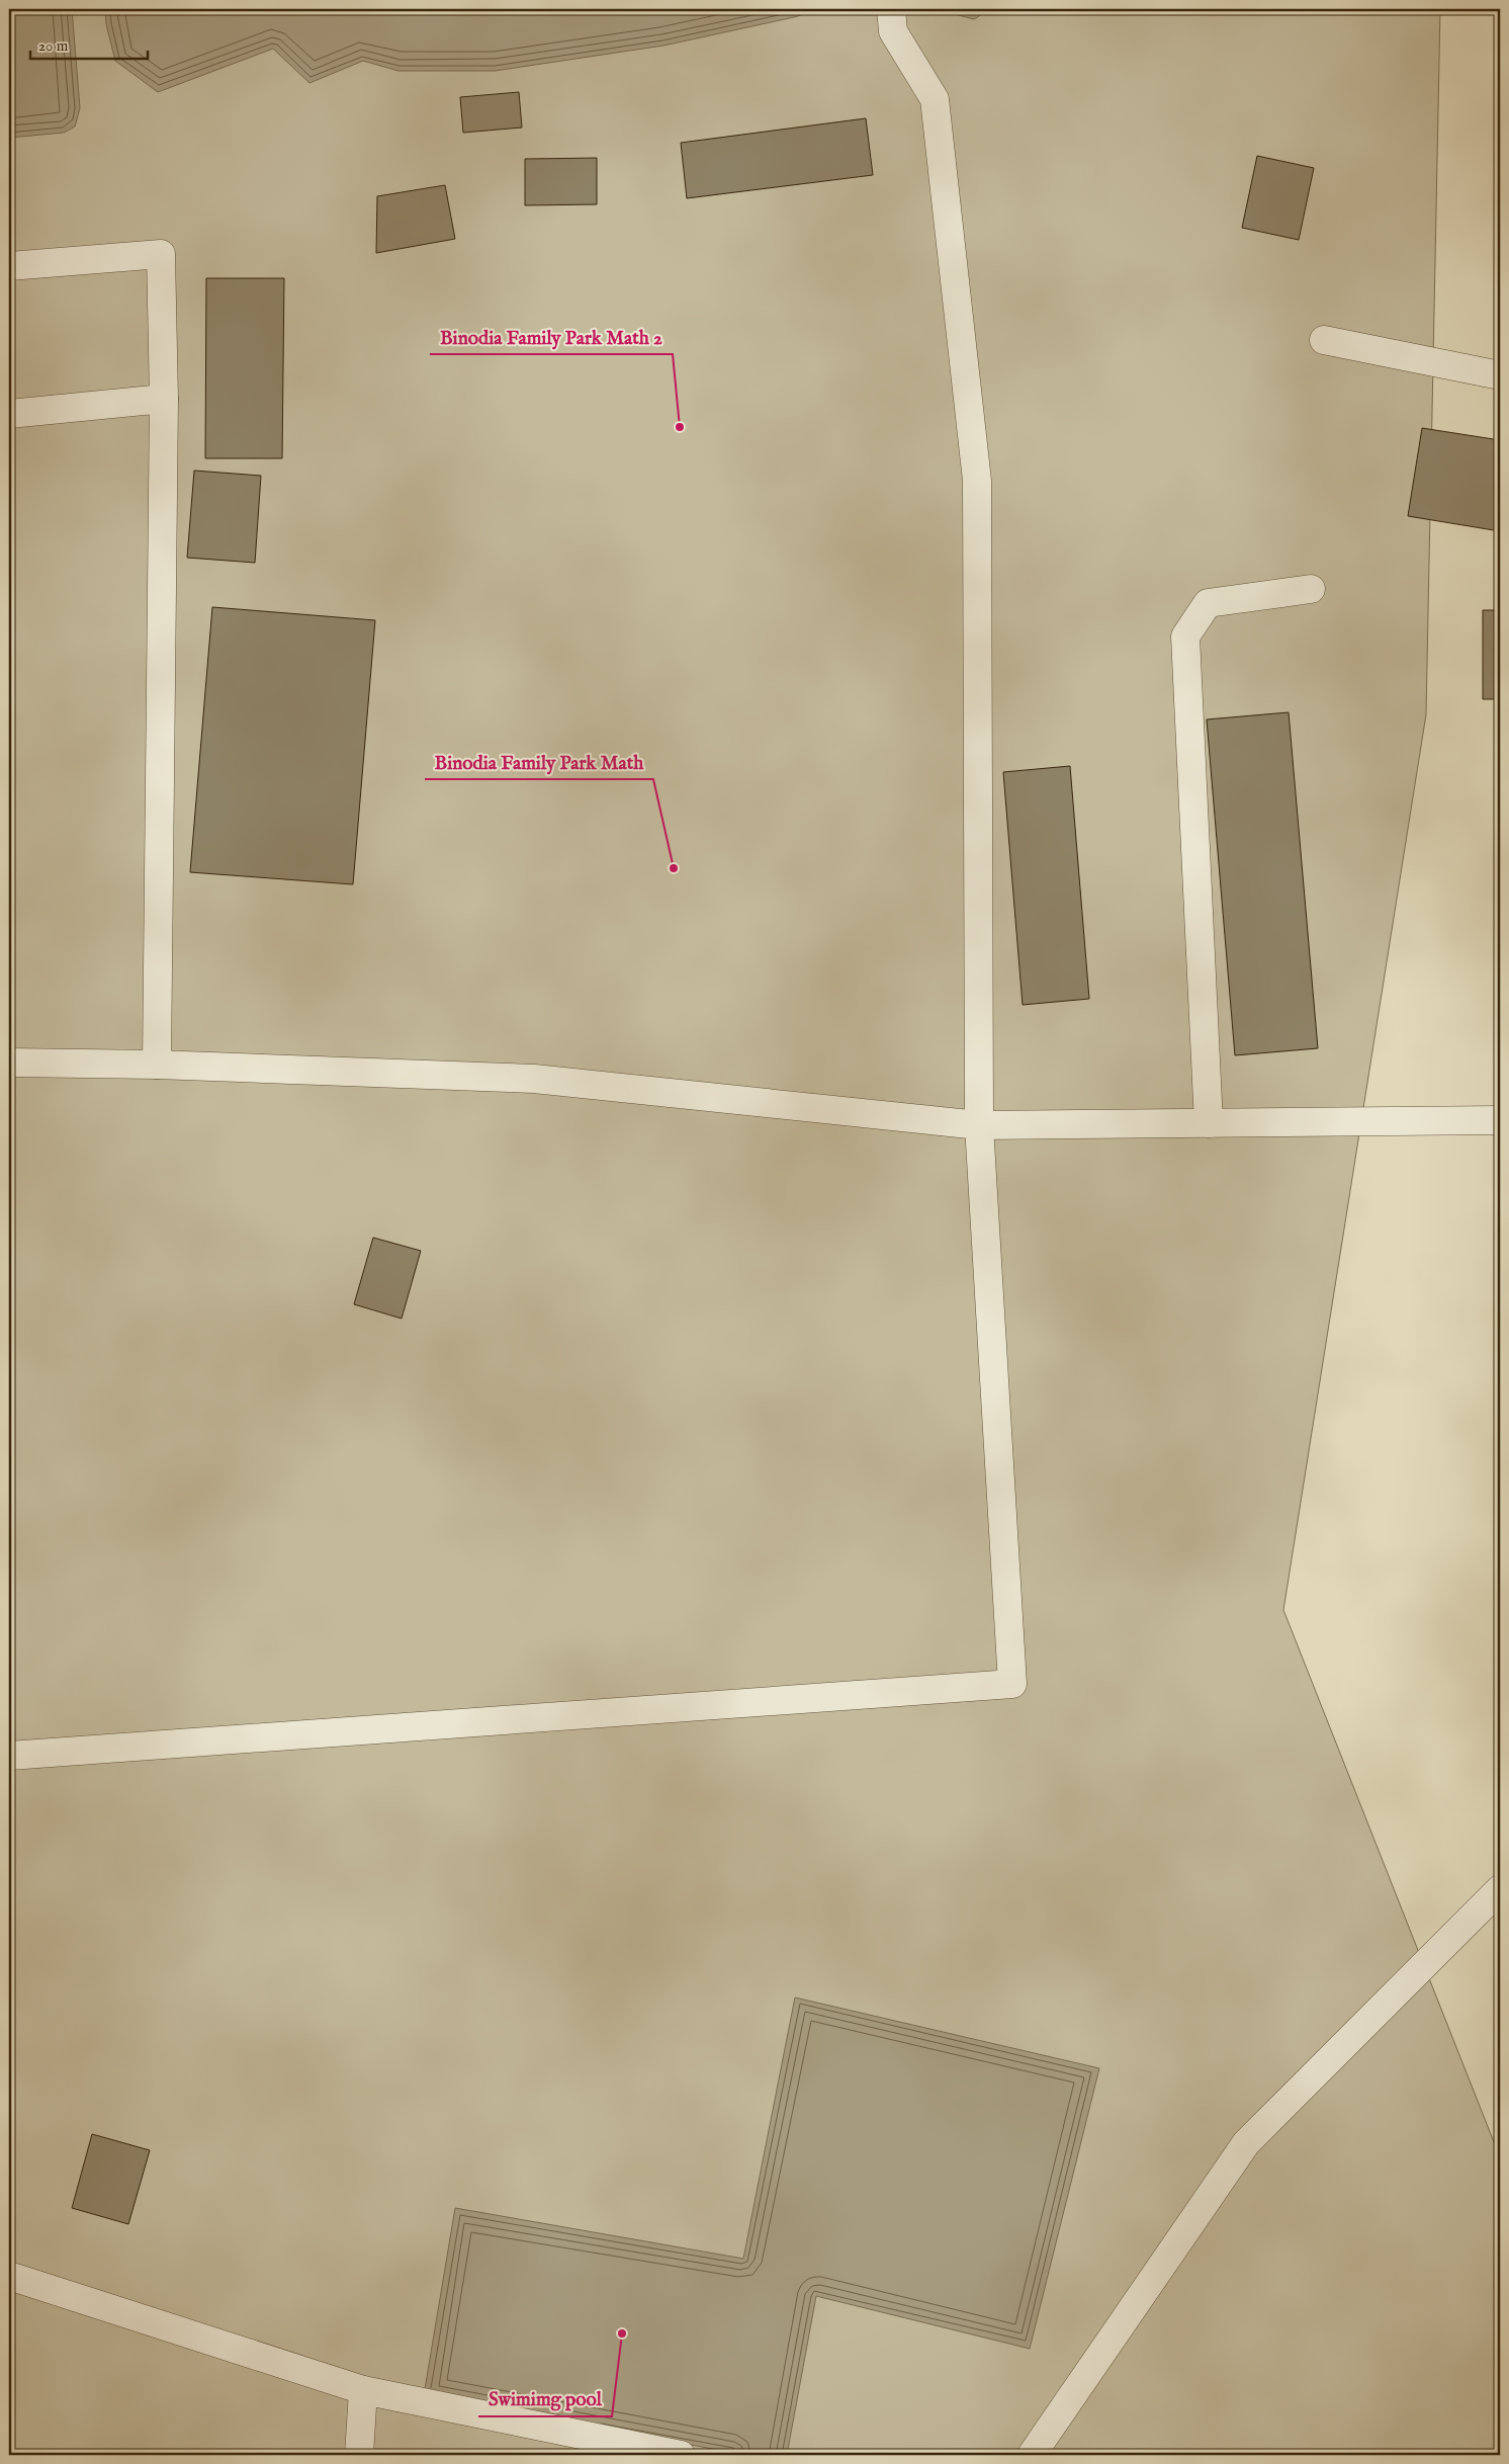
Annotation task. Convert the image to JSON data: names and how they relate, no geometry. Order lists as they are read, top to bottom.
{
  "places": ["Binodia Family Park Math 2", "Binodia Family Park Math", "Swimimg pool"],
  "scale_bar": "20 m"
}
